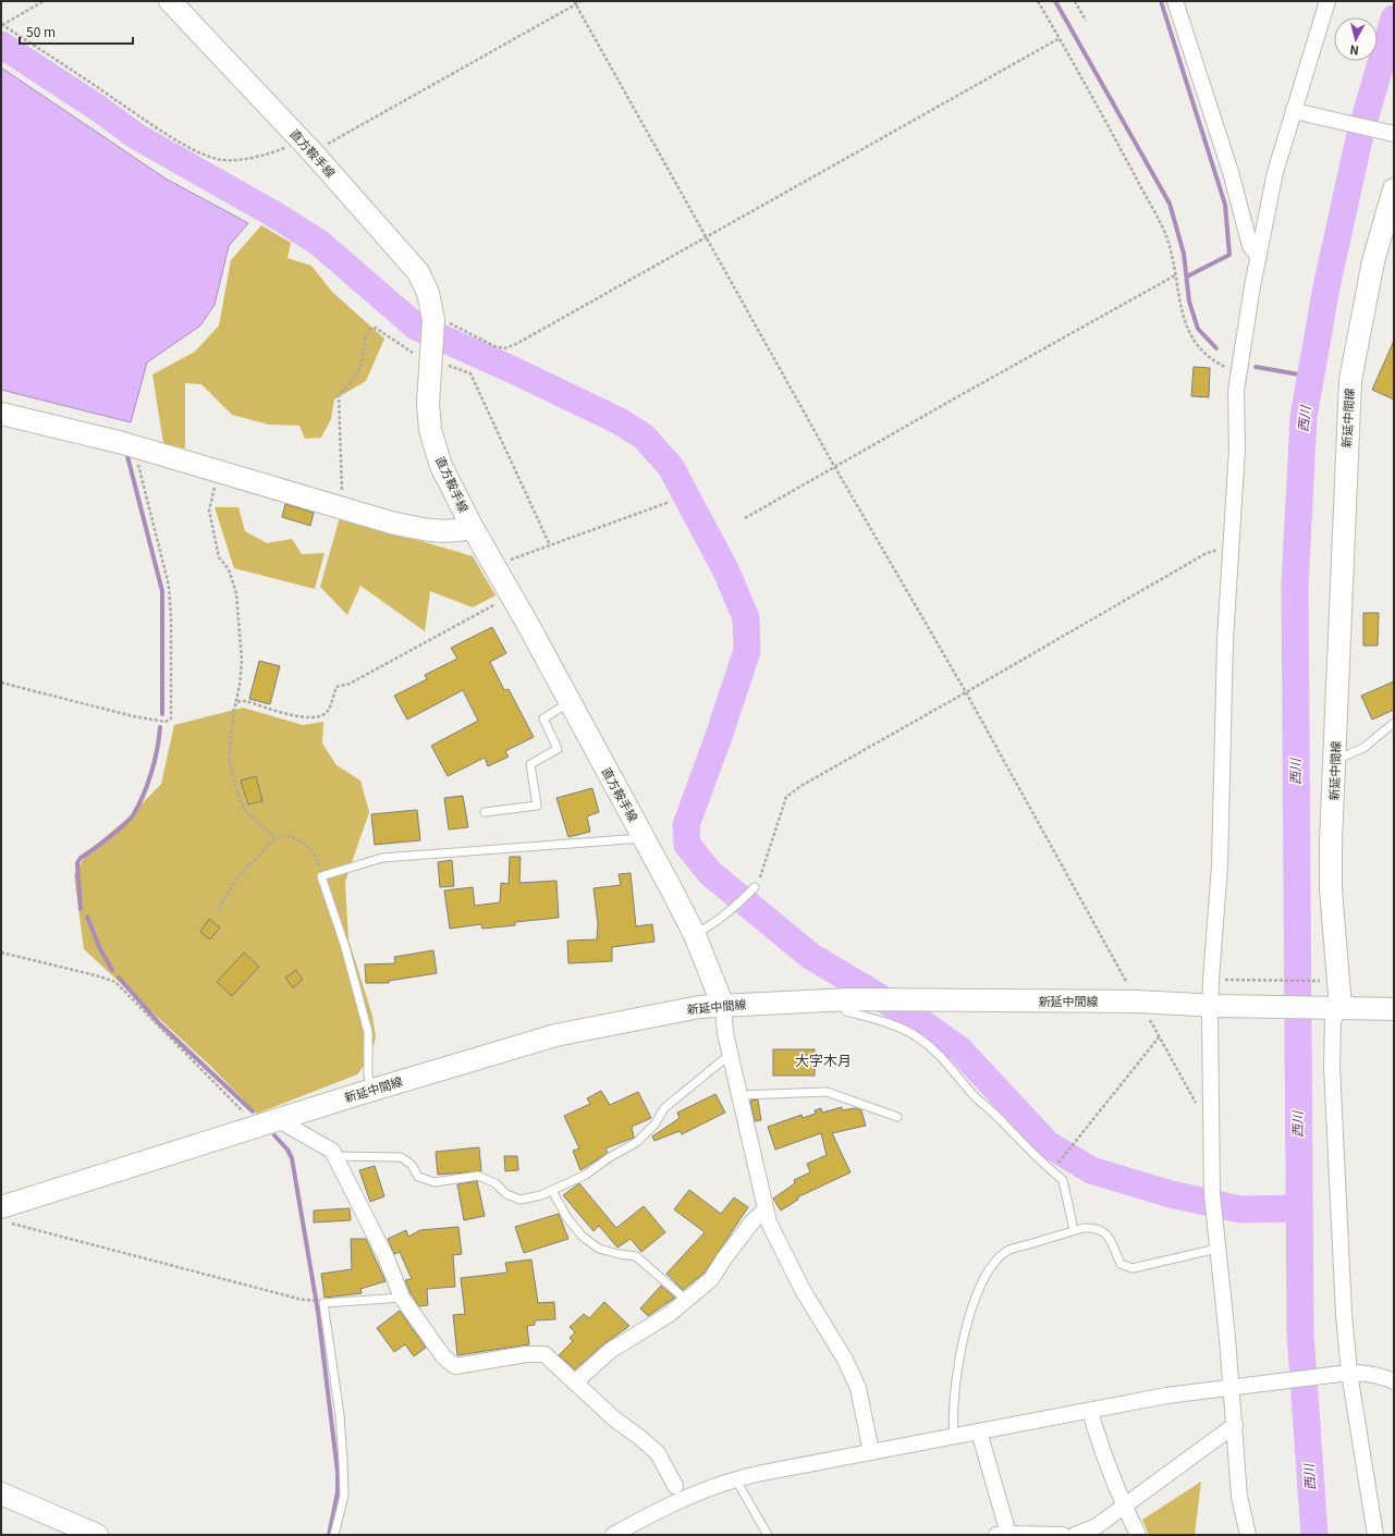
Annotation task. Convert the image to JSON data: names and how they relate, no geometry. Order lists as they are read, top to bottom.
{
  "streets": {
    "main road": ["直方鞍手線", "新延中間線"]
  },
  "crossings": [
    ["直方鞍手線", "新延中間線"]
  ],
  "districts": ["大字木月"],
  "water": ["西川"],
  "scale_bar": "50 m",
  "north": "bottom"
}
